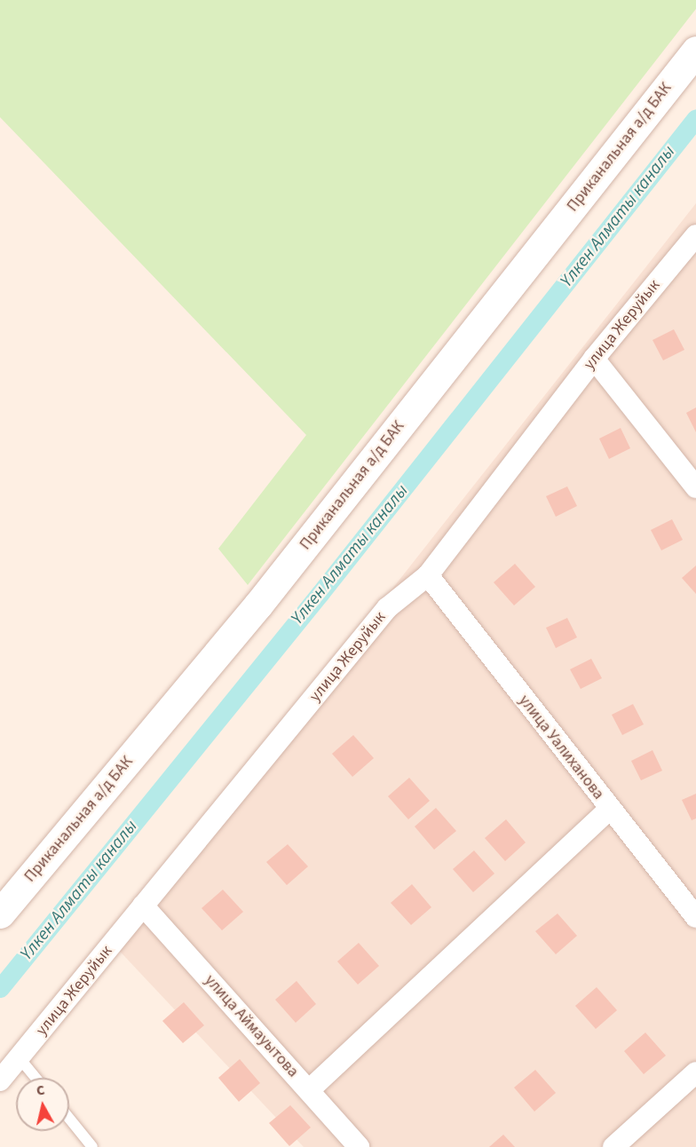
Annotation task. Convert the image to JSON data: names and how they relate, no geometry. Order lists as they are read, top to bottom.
{
  "streets": {
    "street": [
      "Приканальная а/д БАК",
      "улица Жеруйык",
      "улица Уалиханова",
      "улица Аймауытова"
    ]
  },
  "crossings": [
    ["улица Жеруйык", "улица Уалиханова"],
    ["улица Жеруйык", "улица Аймауытова"]
  ],
  "water": ["Үлкен Алматы каналы"],
  "north": "top"
}
